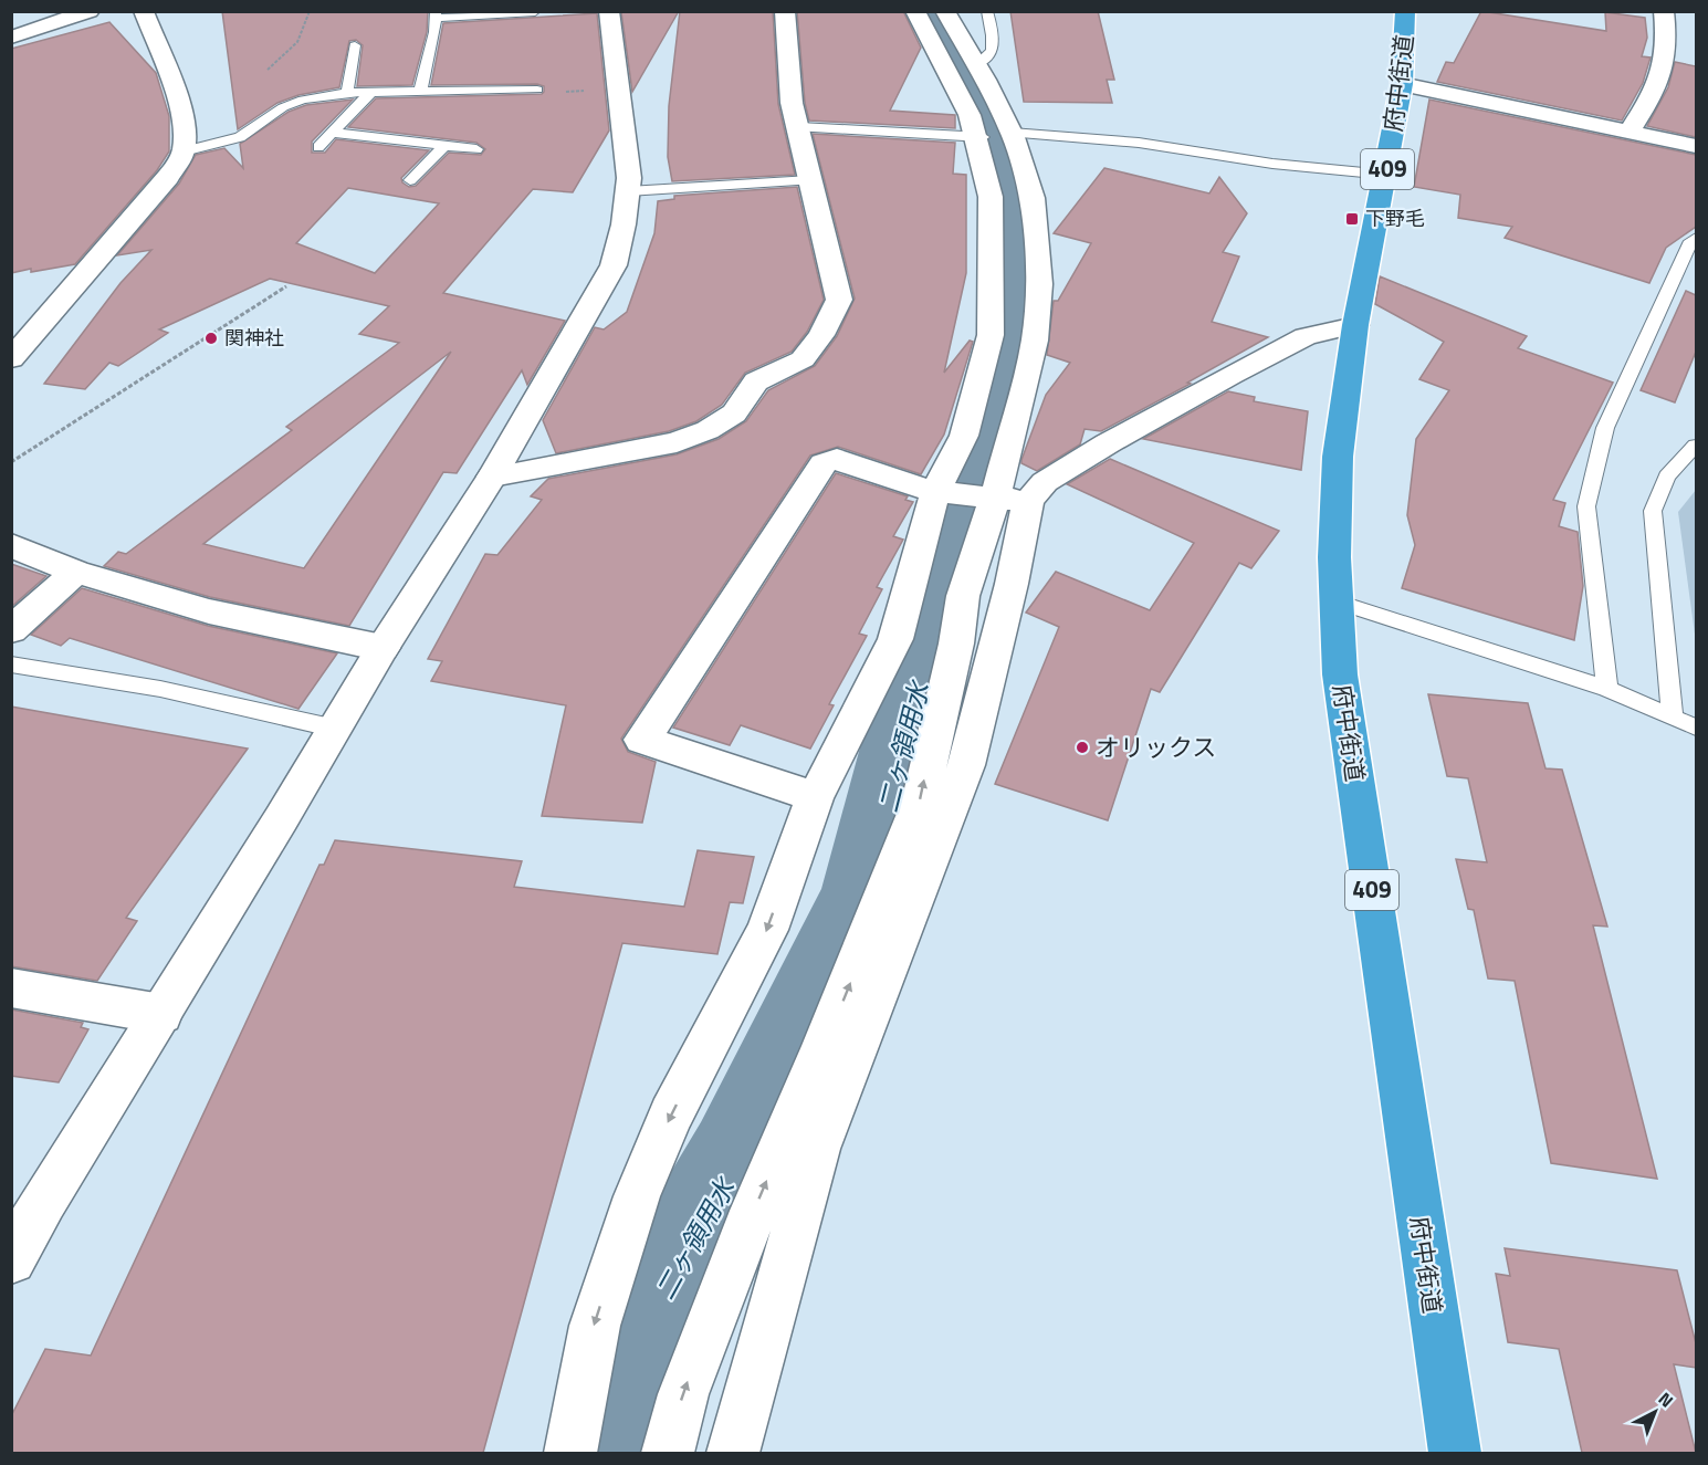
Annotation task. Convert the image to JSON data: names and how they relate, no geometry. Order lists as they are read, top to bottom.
{
  "streets": {
    "highway": ["府中街道", "409"]
  },
  "water": ["二ヶ領用水"],
  "places": {
    "transit": ["下野毛"],
    "other": ["関神社", "オリックス"]
  },
  "north": "top right"
}
